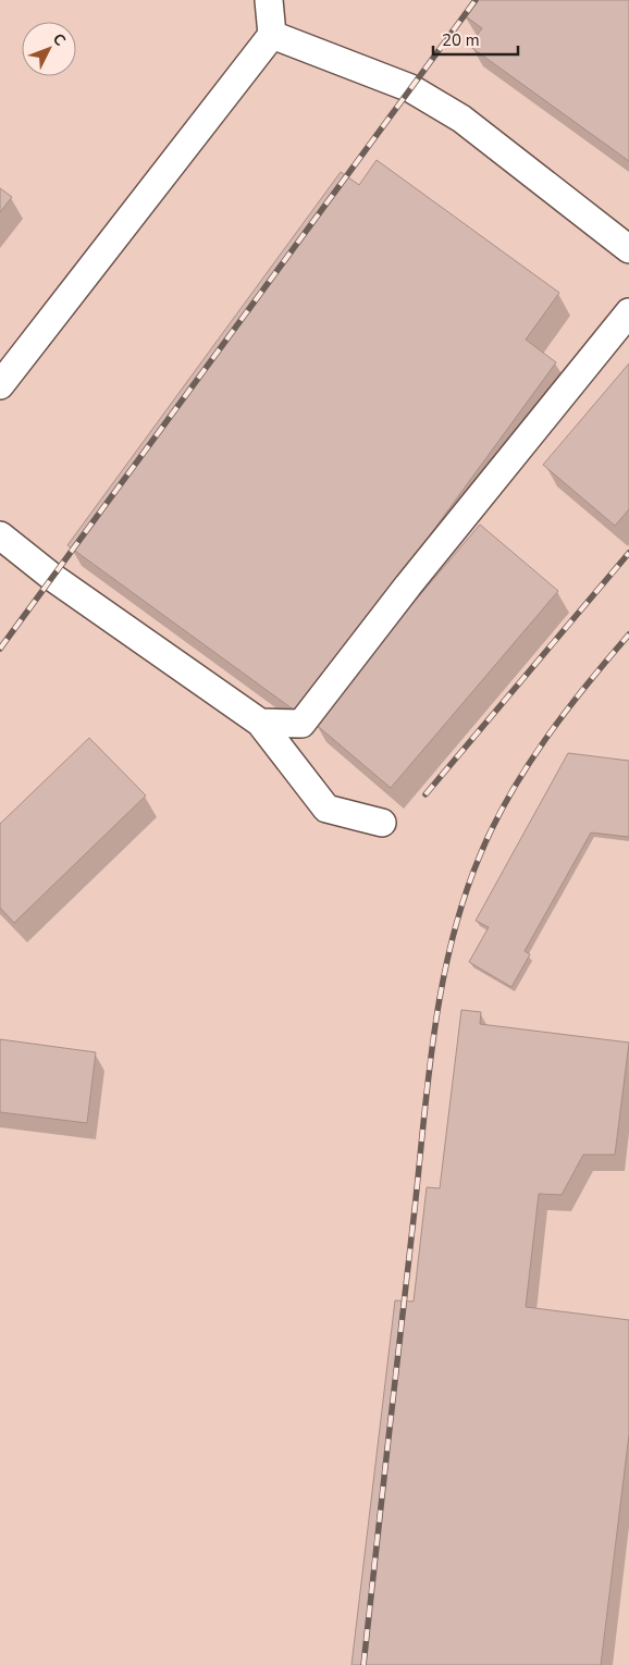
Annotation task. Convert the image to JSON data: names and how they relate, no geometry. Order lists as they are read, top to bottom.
{
  "scale_bar": "20 m",
  "north": "top right"
}
